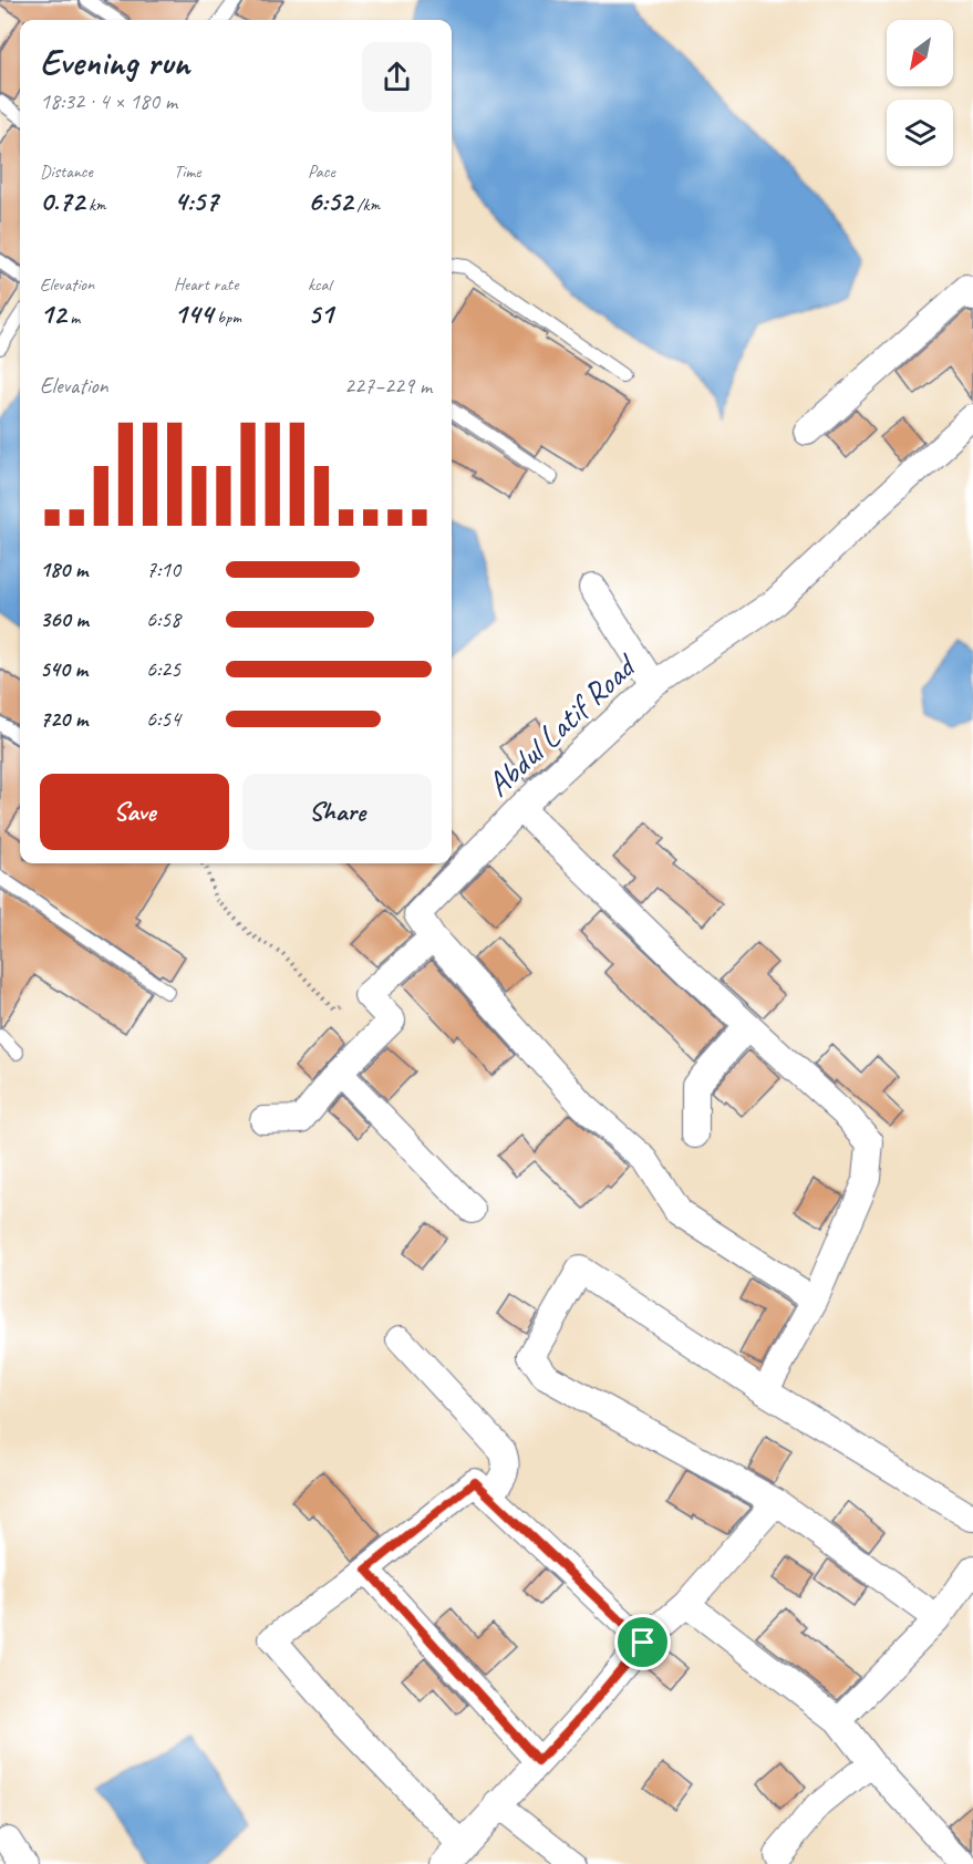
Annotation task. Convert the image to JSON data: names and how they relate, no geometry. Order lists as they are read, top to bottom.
{
  "streets": {
    "street": ["Abdul Latif Road"]
  },
  "north": "bottom left",
  "page": {
    "heading": ["Evening run", "18:32 · 4 × 180 m"],
    "stats": [
      ["Distance", "0.72 km"],
      ["Time", "4:57"],
      ["Pace", "6:52 /km"],
      ["Elevation", "12 m"],
      ["Heart rate", "144 bpm"],
      ["kcal", "51"]
    ],
    "chart": ["Elevation", "227–229 m"],
    "list": [
      {
        "name": "180 m",
        "note": "7:10"
      },
      {
        "name": "360 m",
        "note": "6:58"
      },
      {
        "name": "540 m",
        "note": "6:25"
      },
      {
        "name": "720 m",
        "note": "6:54"
      }
    ],
    "buttons": ["Save", "Share"]
  }
}
